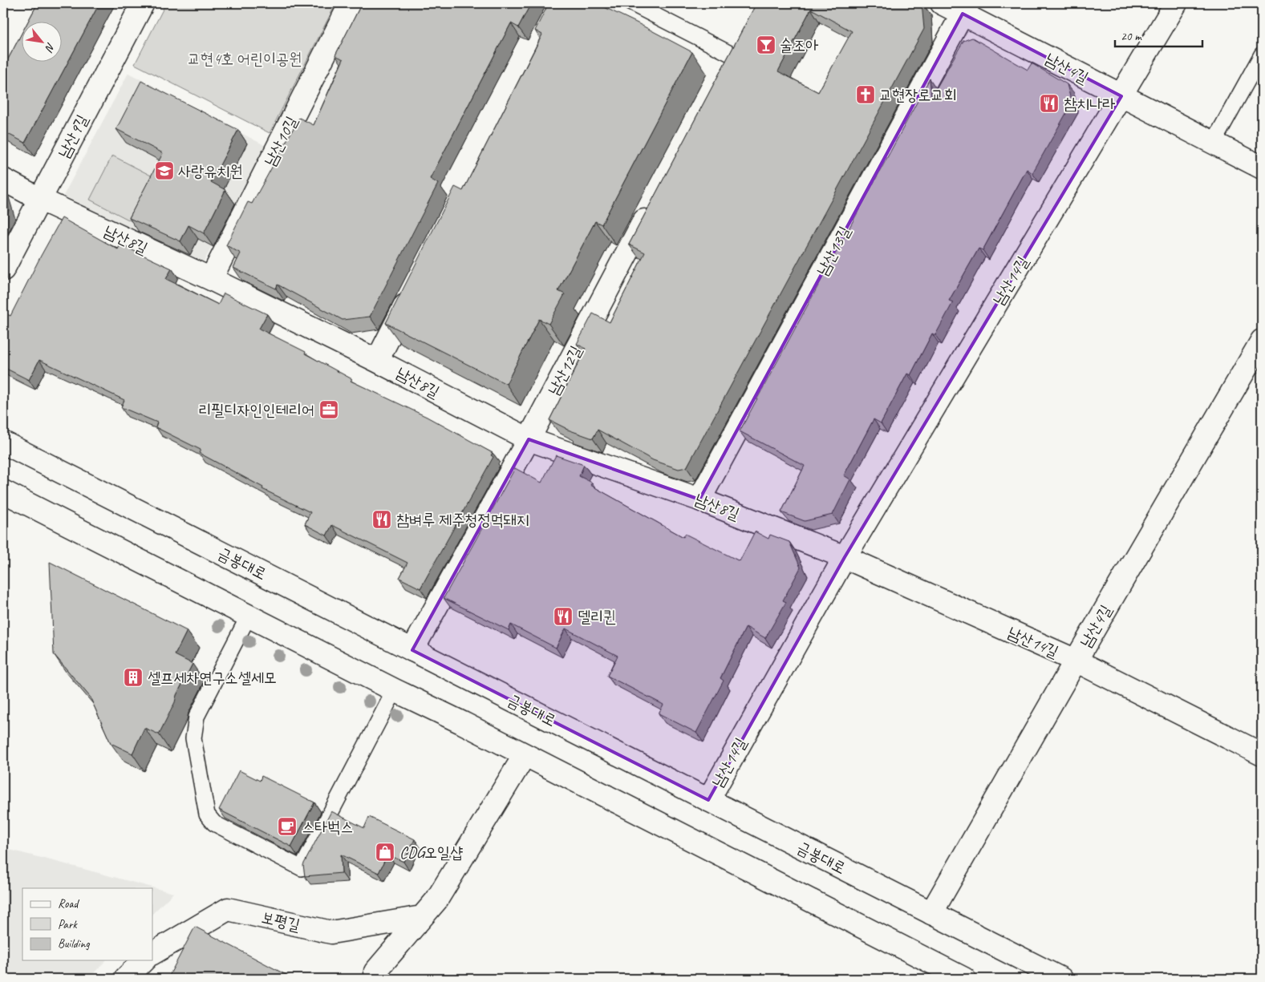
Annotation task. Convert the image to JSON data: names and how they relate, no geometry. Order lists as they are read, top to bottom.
{
  "streets": {
    "street": [
      "남산4길",
      "남산9길",
      "남산10길",
      "남산8길",
      "남산13길",
      "남산14길",
      "남산12길",
      "금봉대로",
      "보평길"
    ]
  },
  "crossings": [
    ["남산4길", "남산13길"],
    ["남산4길", "남산14길"],
    ["남산4길", "금봉대로"],
    ["남산9길", "남산8길"],
    ["남산10길", "남산8길"],
    ["남산8길", "남산13길"],
    ["남산8길", "남산14길"],
    ["남산8길", "남산12길"],
    ["남산14길", "금봉대로"],
    ["남산12길", "금봉대로"]
  ],
  "parks": ["교현4호 어린이공원"],
  "places": {
    "bar": ["술조아"],
    "church": ["교현장로교회"],
    "restaurant": ["참치나라", "참벼루 제주청정먹돼지", "델리퀸"],
    "school or university": ["사랑유치원"],
    "office": ["리필디자인인테리어"],
    "building": ["셀프세차연구소셀세모"],
    "cafe": ["스타벅스"],
    "shop": ["CDG오일샵"]
  },
  "legend": ["Road", "Park", "Building"],
  "scale_bar": "20 m",
  "north": "bottom right"
}
